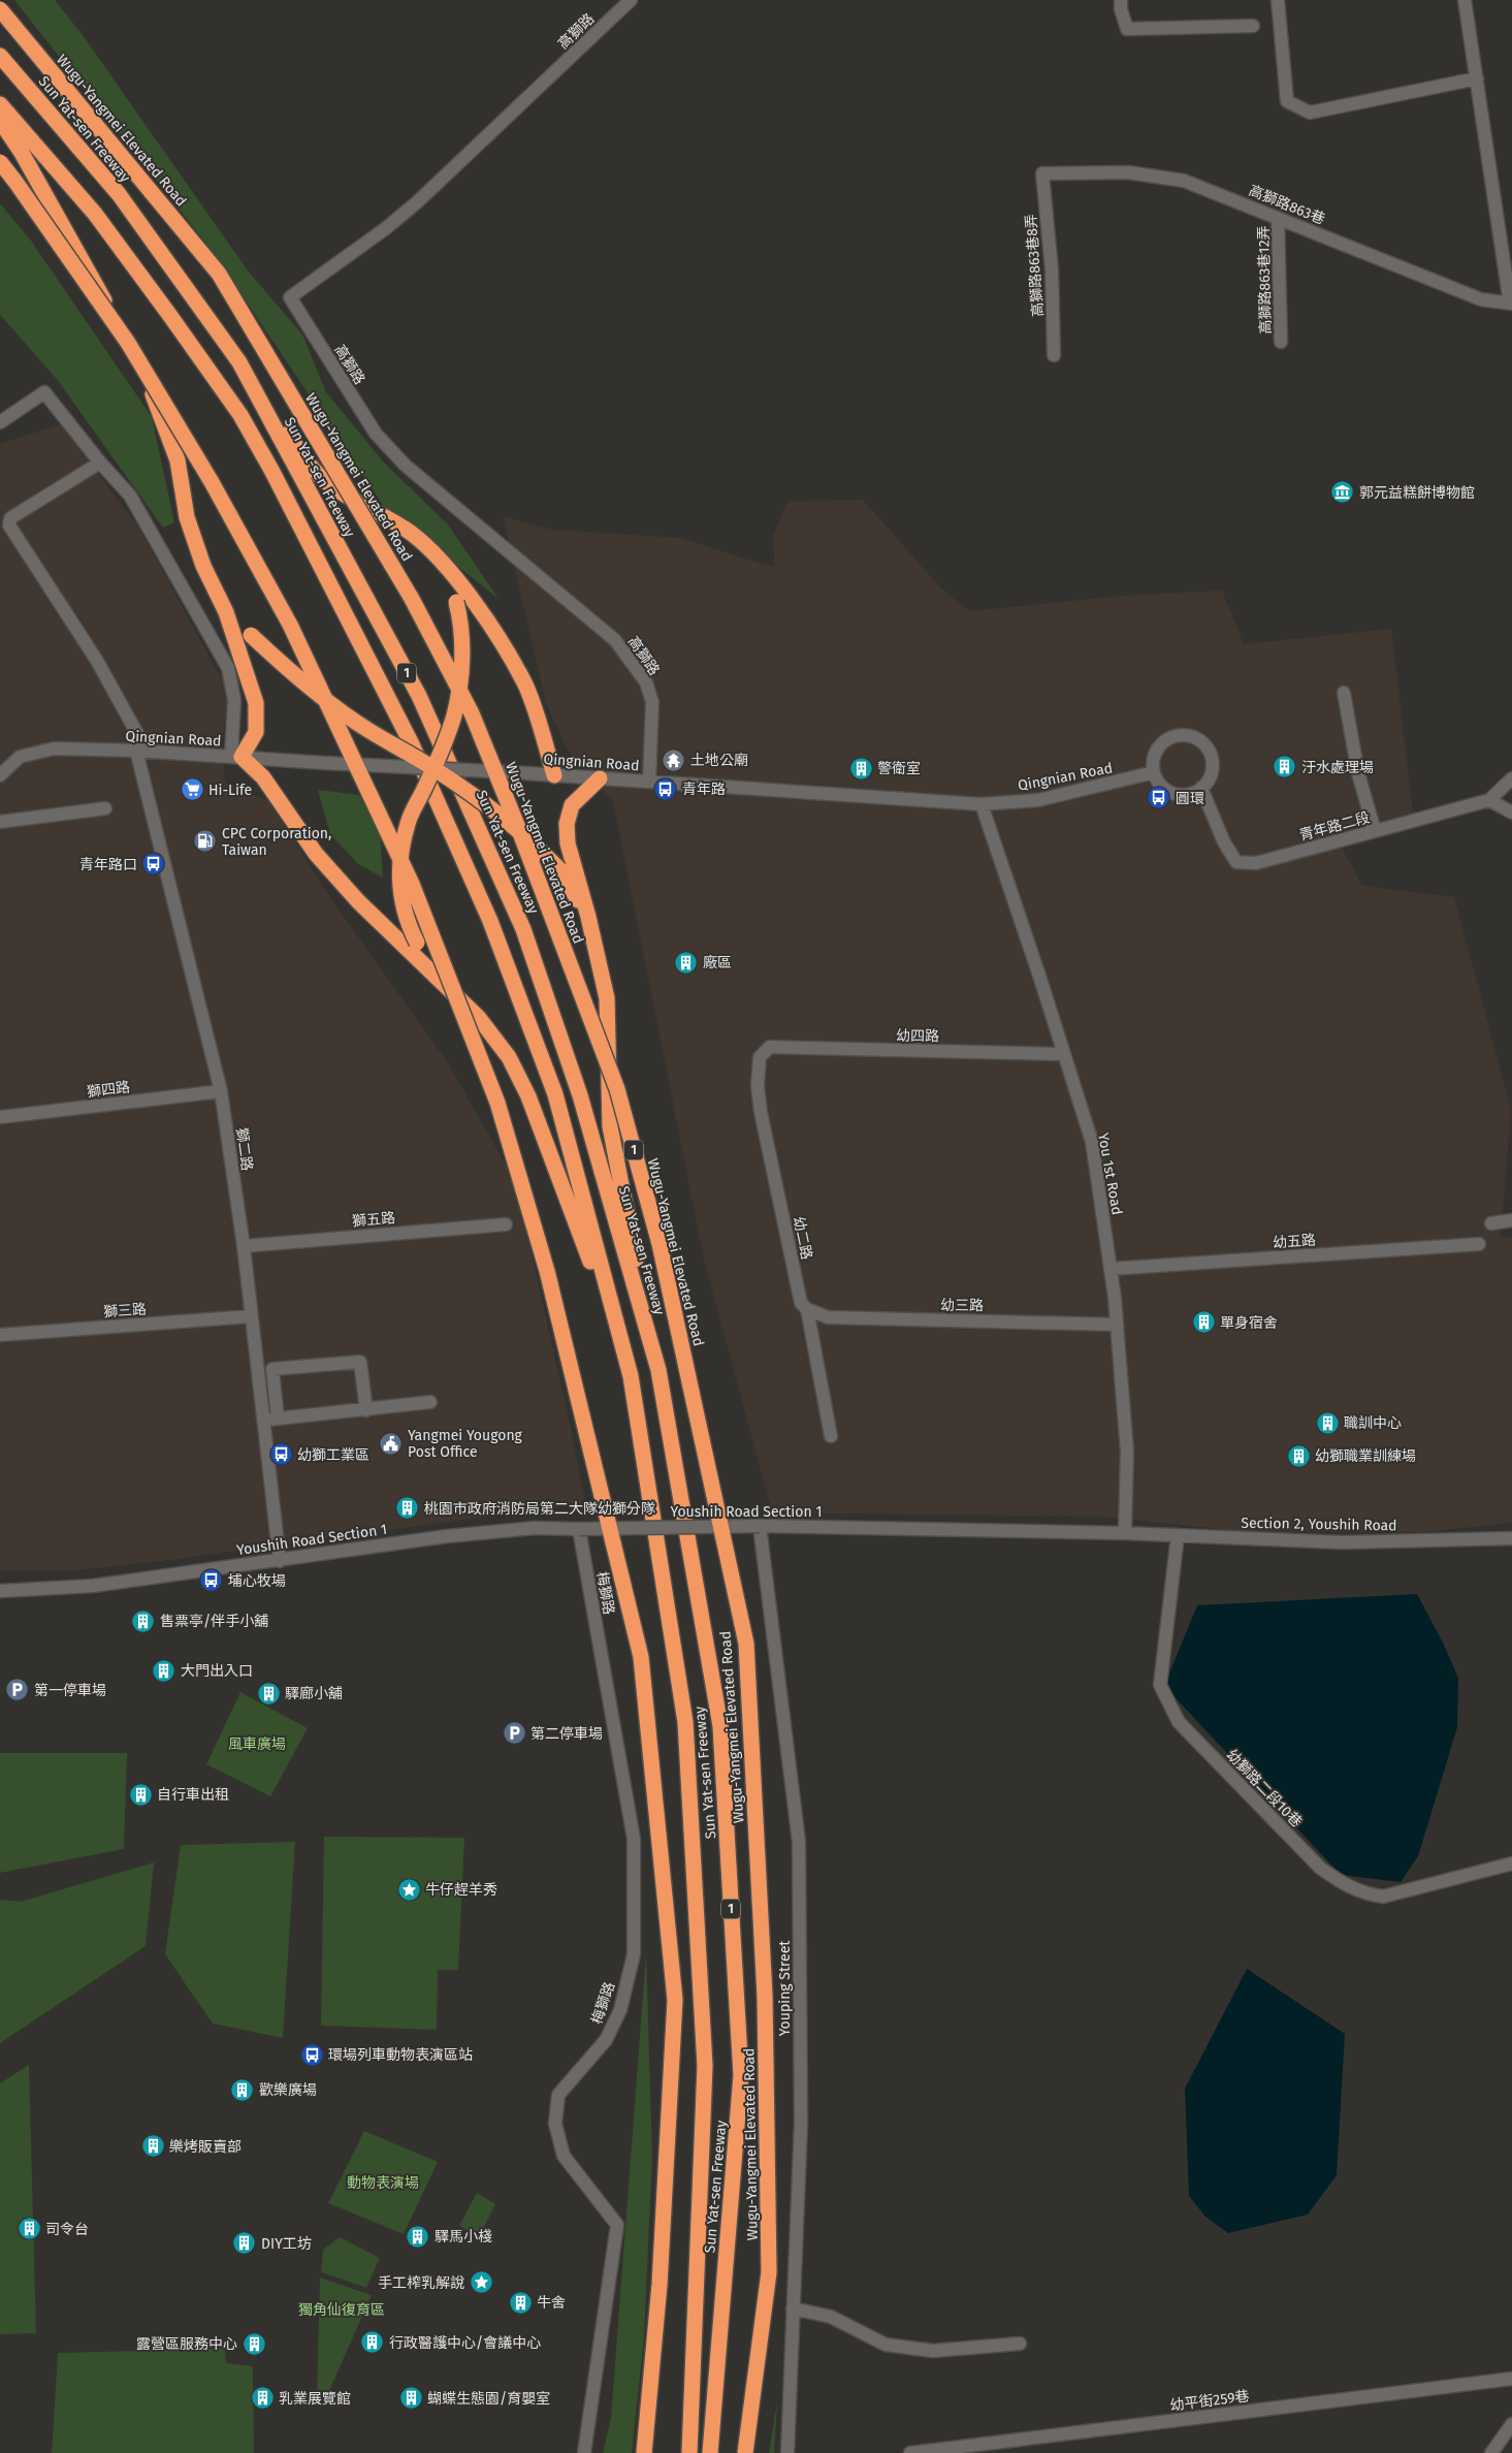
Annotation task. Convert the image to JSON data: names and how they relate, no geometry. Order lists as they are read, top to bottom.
{
  "streets": {
    "highway": ["Sun Yat-sen Freeway", "Wugu-Yangmei Elevated Road", "1"],
    "street": [
      "高獅路",
      "高獅路863巷",
      "高獅路863巷8弄",
      "高獅路863巷12弄",
      "Qingnian Road",
      "青年路二段",
      "幼四路",
      "獅四路",
      "獅二路",
      "You 1st Road",
      "獅五路",
      "幼二路",
      "幼五路",
      "幼三路",
      "獅三路",
      "Youshih Road Section 1",
      "Section 2, Youshih Road",
      "梅獅路",
      "幼獅路二段10巷",
      "Youping Street",
      "幼平街259巷"
    ]
  },
  "crossings": [
    ["高獅路", "Qingnian Road"],
    ["高獅路863巷", "高獅路863巷8弄"],
    ["高獅路863巷", "高獅路863巷12弄"],
    ["Qingnian Road", "青年路二段"],
    ["Qingnian Road", "獅二路"],
    ["Qingnian Road", "You 1st Road"],
    ["幼四路", "You 1st Road"],
    ["幼四路", "幼二路"],
    ["獅四路", "獅二路"],
    ["獅二路", "獅五路"],
    ["獅二路", "獅三路"],
    ["獅二路", "Youshih Road Section 1"],
    ["You 1st Road", "幼五路"],
    ["You 1st Road", "幼三路"],
    ["You 1st Road", "Youshih Road Section 1"],
    ["You 1st Road", "Section 2, Youshih Road"],
    ["幼二路", "幼三路"],
    ["Youshih Road Section 1", "Section 2, Youshih Road"],
    ["Youshih Road Section 1", "梅獅路"],
    ["Youshih Road Section 1", "Youping Street"],
    ["Section 2, Youshih Road", "幼獅路二段10巷"]
  ],
  "parks": ["風車廣場", "動物表演場", "獨角仙復育區"],
  "places": {
    "museum": ["郭元益糕餅博物館"],
    "temple": ["土地公廟"],
    "building": [
      "汙水處理場",
      "警衛室",
      "廠區",
      "單身宿舍",
      "職訓中心",
      "幼獅職業訓練場",
      "桃園市政府消防局第二大隊幼獅分隊",
      "售票亭/伴手小舖",
      "大門出入口",
      "驛廊小舖",
      "自行車出租",
      "歡樂廣場",
      "樂烤販賣部",
      "司令台",
      "驛馬小棧",
      "DIY工坊",
      "牛舍",
      "行政醫護中心/會議中心",
      "露營區服務中心",
      "乳業展覽館",
      "蝴蝶生態園/育嬰室"
    ],
    "bus stop": [
      "青年路",
      "圓環",
      "青年路口",
      "幼獅工業區",
      "埔心牧場",
      "環場列車動物表演區站"
    ],
    "supermarket": ["Hi-Life"],
    "fuel station": ["CPC Corporation, Taiwan"],
    "public building": ["Yangmei Yougong Post Office"],
    "parking": ["第一停車場", "第二停車場"],
    "place": ["牛仔趕羊秀", "手工榨乳解說"]
  }
}
